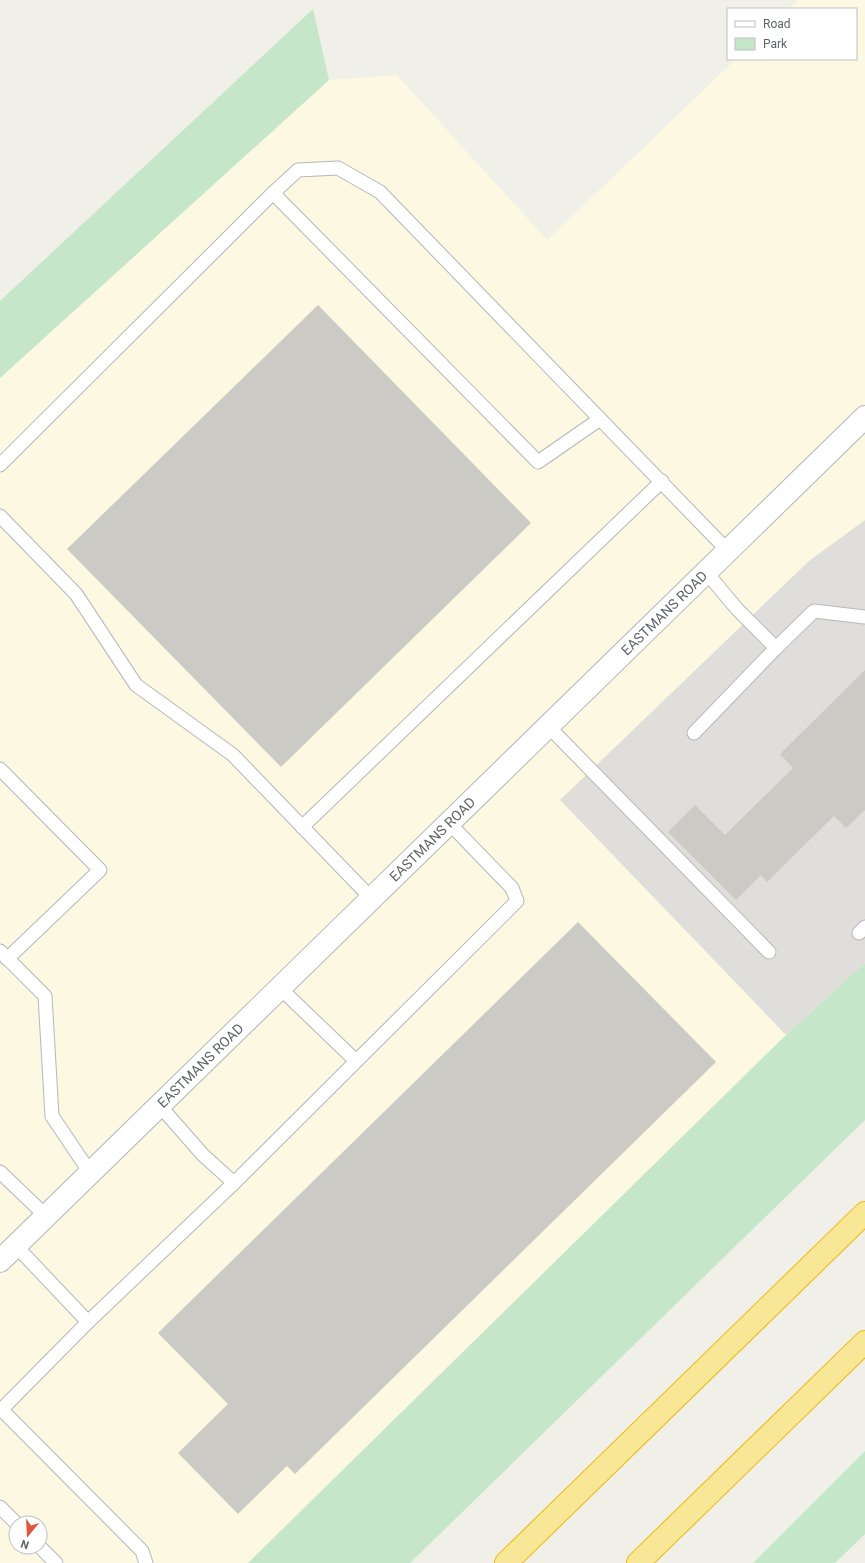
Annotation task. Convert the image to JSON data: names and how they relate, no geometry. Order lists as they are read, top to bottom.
{
  "streets": {
    "street": ["EASTMANS ROAD"]
  },
  "legend": ["Road", "Park"],
  "north": "bottom"
}
